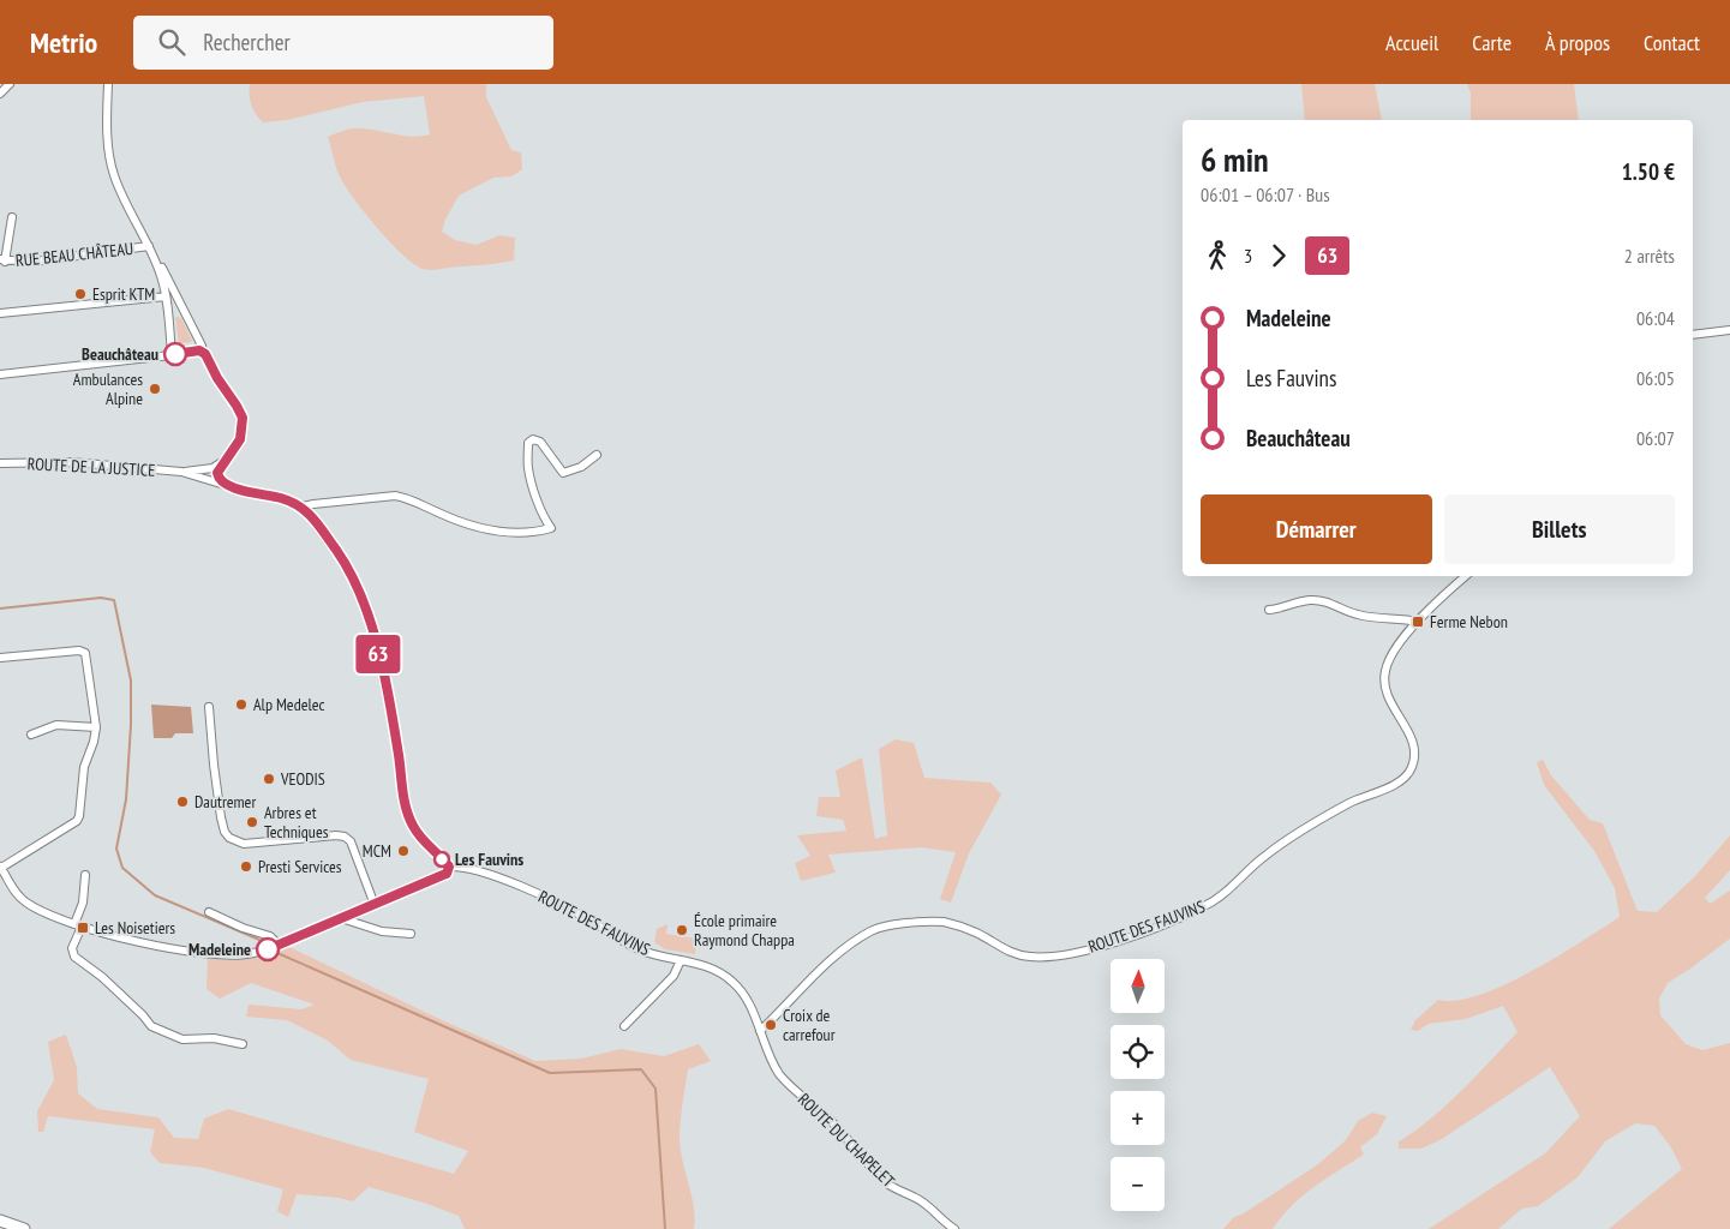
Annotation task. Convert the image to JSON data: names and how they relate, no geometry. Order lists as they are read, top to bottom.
{
  "streets": {
    "street": [
      "RUE BEAU CHÂTEAU",
      "ROUTE DE LA JUSTICE",
      "ROUTE DES FAUVINS",
      "ROUTE DU CHAPELET"
    ]
  },
  "crossings": [
    ["ROUTE DES FAUVINS", "ROUTE DU CHAPELET"]
  ],
  "places": {
    "other": [
      "Esprit KTM",
      "Beauchâteau",
      "Ambulances Alpine",
      "Alp Medelec",
      "VEODIS",
      "Dautremer",
      "Arbres et Techniques",
      "MCM",
      "Les Fauvins",
      "Presti Services",
      "École primaire Raymond Chappa",
      "Madeleine",
      "Croix de carrefour"
    ],
    "transit": ["Ferme Nebon", "Les Noisetiers"]
  },
  "lines": ["bus line 63"],
  "north": "top",
  "page": {
    "header": "Metrio",
    "search": "Rechercher",
    "nav": [
      "Accueil",
      "Carte",
      "À propos",
      "Contact"
    ],
    "on_map": "63",
    "heading": ["6 min", "06:01 – 06:07 · Bus", "1.50 €"],
    "legs": ["3", "63", "2 arrêts"],
    "list": [
      {
        "name": "Madeleine",
        "value": "06:04"
      },
      {
        "name": "Les Fauvins",
        "value": "06:05"
      },
      {
        "name": "Beauchâteau",
        "value": "06:07"
      }
    ],
    "buttons": ["Démarrer", "Billets"],
    "map_buttons": ["+", "−"]
  }
}
